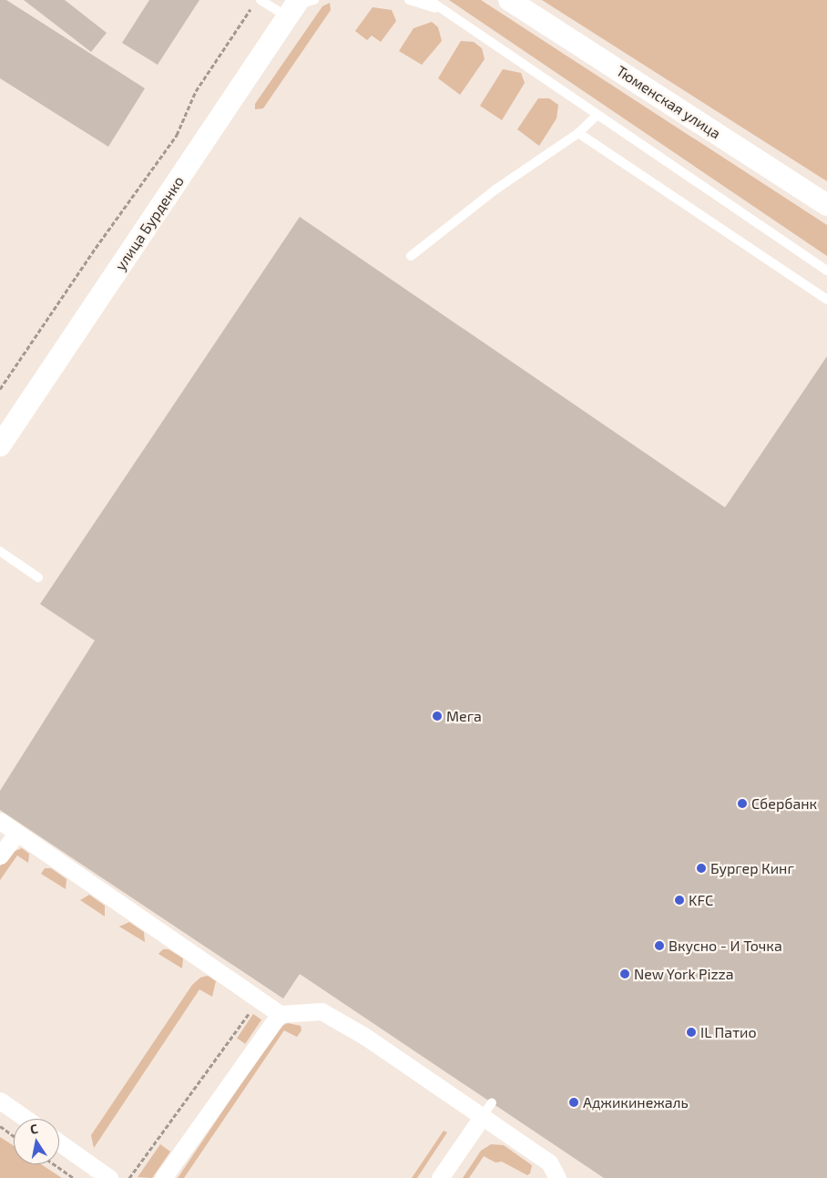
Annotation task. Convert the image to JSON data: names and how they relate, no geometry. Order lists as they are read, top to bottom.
{
  "streets": {
    "street": ["Тюменская улица", "улица Бурденко"]
  },
  "places": [
    "Мега",
    "Сбербанк",
    "Бургер Кинг",
    "KFC",
    "Вкусно - И Точка",
    "New York Pizza",
    "IL Патио",
    "Аджикинежаль"
  ],
  "north": "top"
}
